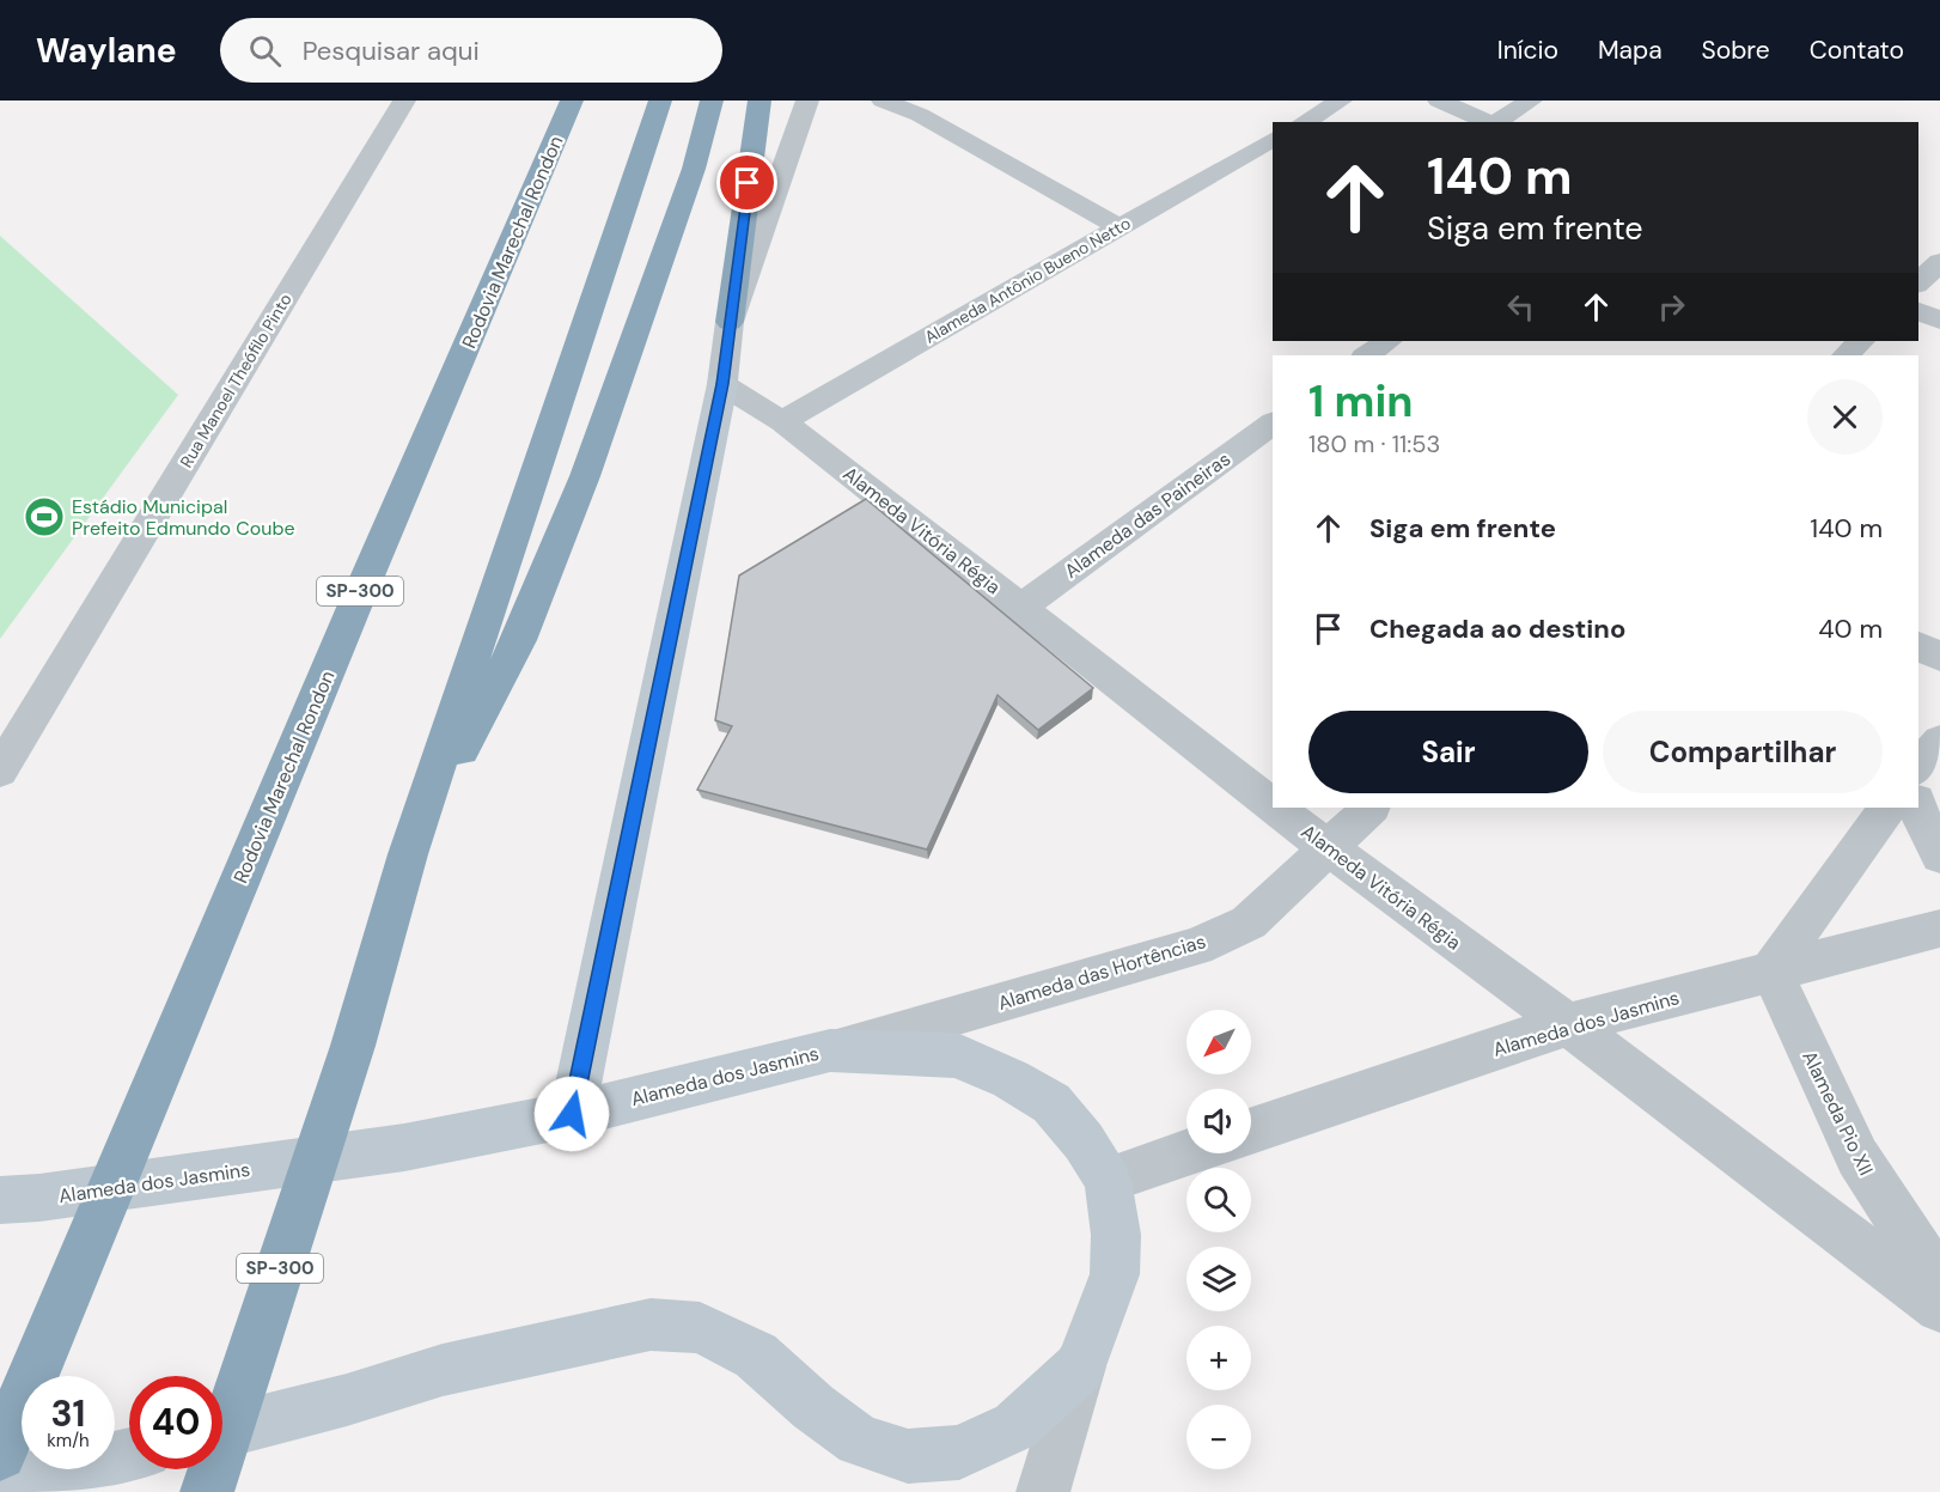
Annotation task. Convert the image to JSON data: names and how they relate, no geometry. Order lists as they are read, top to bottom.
{
  "streets": {
    "highway": ["Rodovia Marechal Rondon", "SP-300"],
    "street": [
      "Alameda Antônio Bueno Netto",
      "Rua Manoel Theófilo Pinto",
      "Alameda das Paineiras",
      "Alameda Vitória Régia",
      "Alameda das Hortências",
      "Alameda dos Jasmins",
      "Alameda Pio XII"
    ]
  },
  "crossings": [
    ["Alameda Antônio Bueno Netto", "Alameda Vitória Régia"],
    ["Alameda das Paineiras", "Alameda Vitória Régia"],
    ["Alameda Vitória Régia", "Alameda das Hortências"],
    ["Alameda Vitória Régia", "Alameda dos Jasmins"],
    ["Alameda das Hortências", "Alameda dos Jasmins"],
    ["Alameda dos Jasmins", "Alameda Pio XII"]
  ],
  "places": {
    "sports": ["Estádio Municipal Prefeito Edmundo Coube"]
  },
  "north": "bottom left",
  "page": {
    "header": "Waylane",
    "search": "Pesquisar aqui",
    "nav": [
      "Início",
      "Mapa",
      "Sobre",
      "Contato"
    ],
    "turn": ["140 m", "Siga em frente"],
    "heading": ["1 min", "180 m · 11:53"],
    "list": [
      {
        "name": "Siga em frente",
        "value": "140 m"
      },
      {
        "name": "Chegada ao destino",
        "value": "40 m"
      }
    ],
    "buttons": ["Sair", "Compartilhar"],
    "map_buttons": ["+", "−"],
    "speed": "31 km/h",
    "limit": "40"
  }
}
